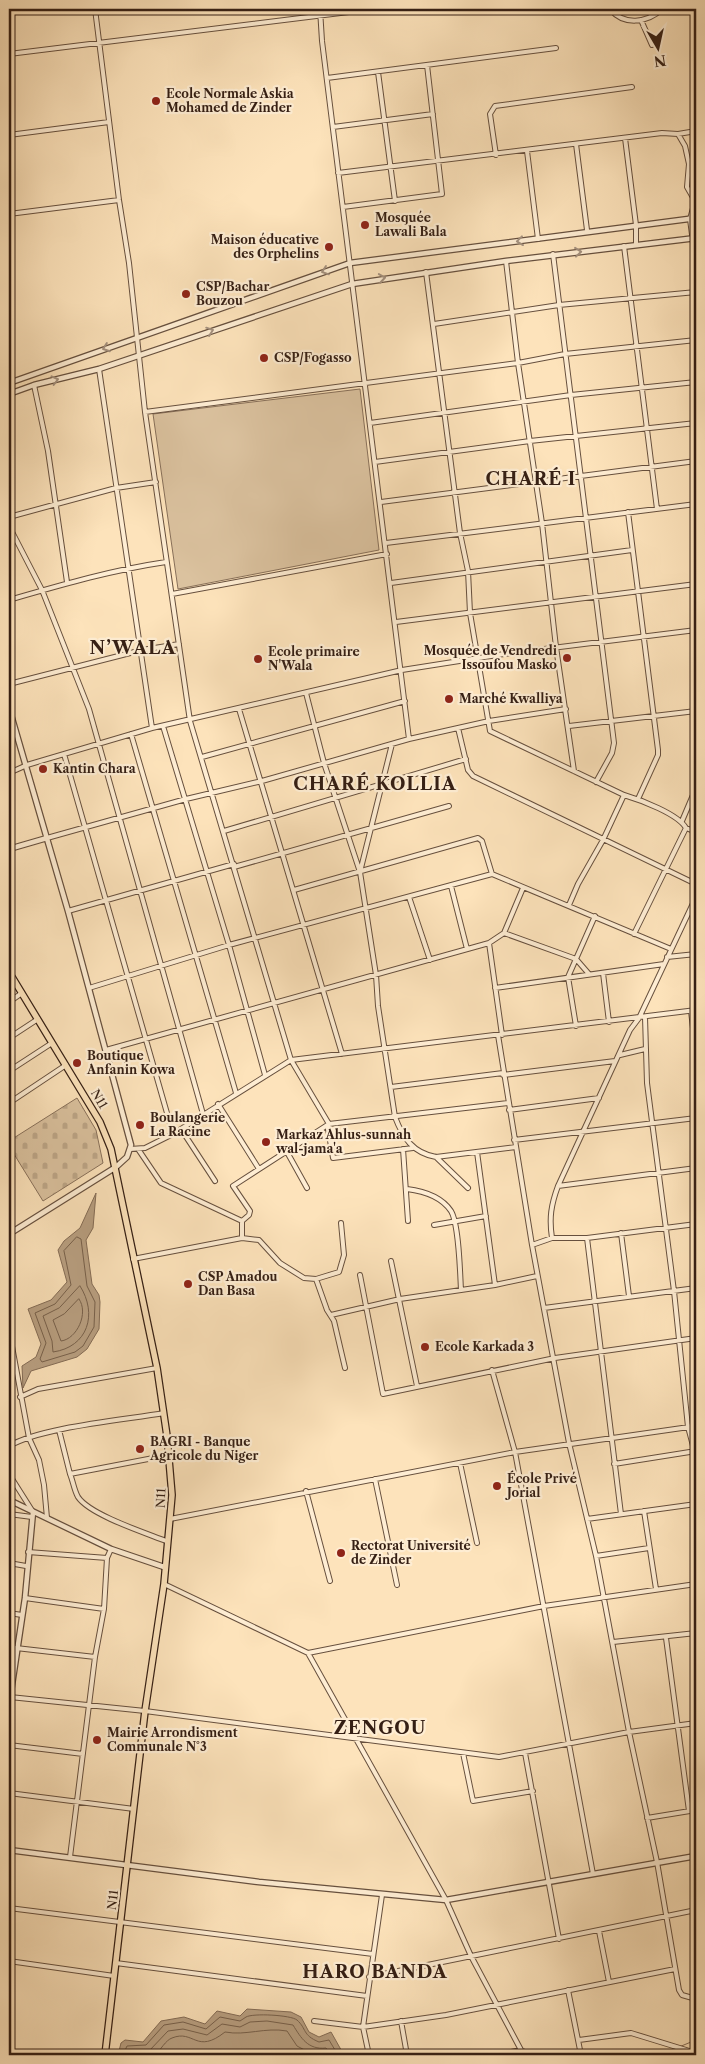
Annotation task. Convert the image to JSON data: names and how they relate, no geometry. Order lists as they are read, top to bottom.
{
  "streets": {
    "main road": ["N11"]
  },
  "districts": [
    "CHARÉ I",
    "N’WALA",
    "CHARÉ KOLLIA",
    "ZENGOU",
    "HARO BANDA"
  ],
  "places": [
    "Ecole Normale Askia Mohamed de Zinder",
    "Mosquée Lawali Bala",
    "Maison éducative des Orphelins",
    "CSP/Bachar Bouzou",
    "CSP/Fogasso",
    "Mosquée de Vendredi Issoufou Masko",
    "Ecole primaire N'Wala",
    "Marché Kwalliya",
    "Kantin Chara",
    "Boutique Anfanin Kowa",
    "Boulangerie La Racine",
    "Markaz Ahlus-sunnah wal-jama'a",
    "CSP Amadou Dan Basa",
    "Ecole Karkada 3",
    "BAGRI - Banque Agricole du Niger",
    "École Privé Jorial",
    "Rectorat Université de Zinder",
    "Mairie Arrondisment Communale N°3"
  ],
  "north": "bottom"
}
